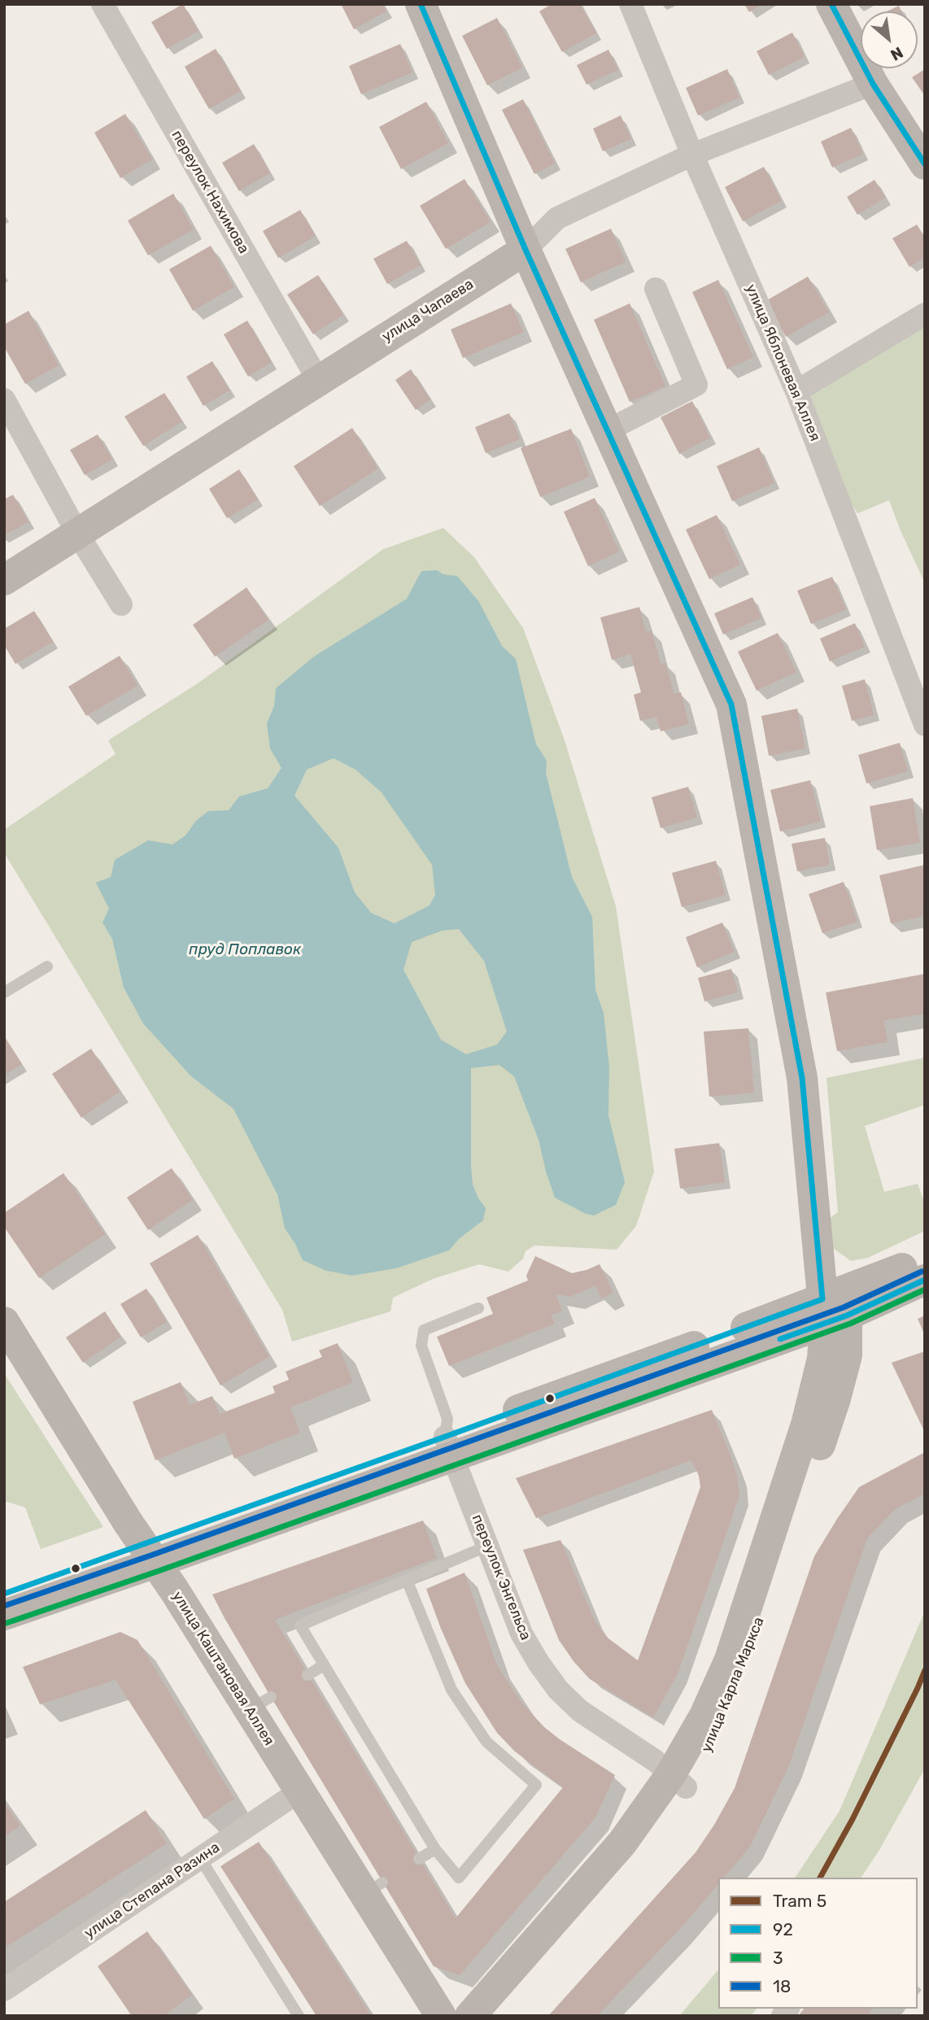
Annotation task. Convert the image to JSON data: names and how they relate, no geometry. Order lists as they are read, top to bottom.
{
  "streets": {
    "street": [
      "переулок Нахимова",
      "улица Чапаева",
      "улица Яблоневая Аллея",
      "переулок Энгельса",
      "улица Каштановая Аллея",
      "улица Карла Маркса",
      "улица Степана Разина"
    ]
  },
  "crossings": [
    ["переулок Нахимова", "улица Чапаева"],
    ["улица Чапаева", "улица Яблоневая Аллея"],
    ["улица Чапаева", "улица Карла Маркса"],
    ["переулок Энгельса", "улица Карла Маркса"],
    ["улица Каштановая Аллея", "улица Степана Разина"]
  ],
  "water": ["пруд Поплавок"],
  "lines": [
    "transit line 92",
    "transit line 18",
    "transit line 3",
    "tram line 5"
  ],
  "legend": [
    "Tram 5",
    "92",
    "3",
    "18"
  ],
  "north": "bottom right"
}
